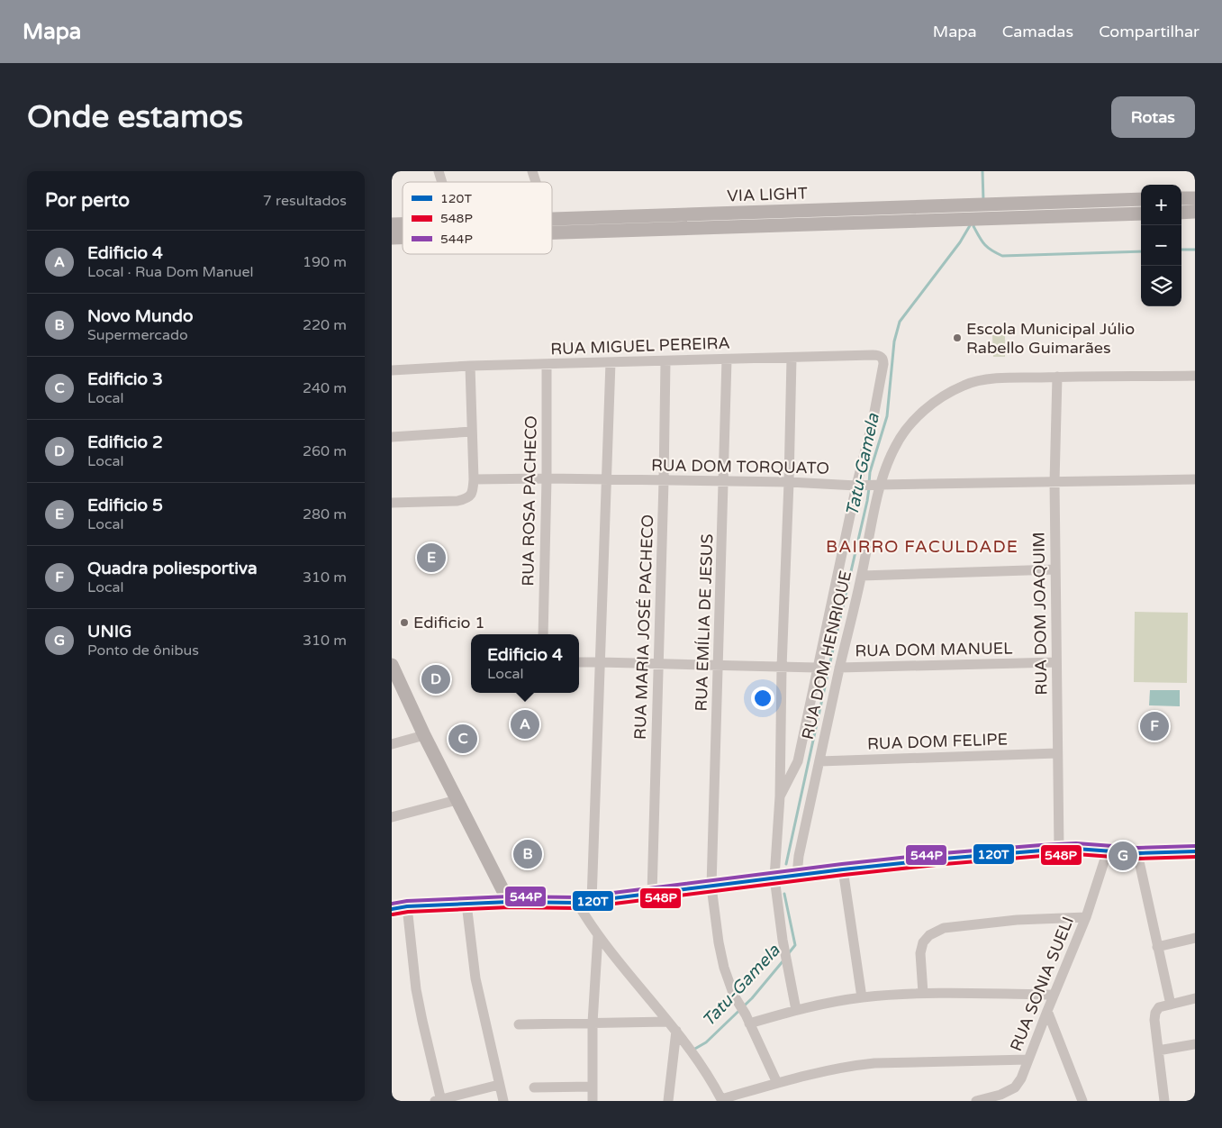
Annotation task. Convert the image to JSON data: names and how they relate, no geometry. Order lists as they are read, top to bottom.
{
  "streets": {
    "street": [
      "VIA LIGHT",
      "RUA MIGUEL PEREIRA",
      "RUA DOM TORQUATO",
      "RUA ROSA PACHECO",
      "RUA DOM JOAQUIM",
      "RUA EMÍLIA DE JESUS",
      "RUA MARIA JOSÉ PACHECO",
      "RUA DOM MANUEL",
      "RUA DOM HENRIQUE",
      "RUA DOM FELIPE",
      "RUA SONIA SUELI"
    ]
  },
  "crossings": [
    ["RUA MIGUEL PEREIRA", "RUA DOM TORQUATO"],
    ["RUA MIGUEL PEREIRA", "RUA ROSA PACHECO"],
    ["RUA MIGUEL PEREIRA", "RUA EMÍLIA DE JESUS"],
    ["RUA MIGUEL PEREIRA", "RUA MARIA JOSÉ PACHECO"],
    ["RUA DOM TORQUATO", "RUA ROSA PACHECO"],
    ["RUA DOM TORQUATO", "RUA DOM JOAQUIM"],
    ["RUA DOM TORQUATO", "RUA EMÍLIA DE JESUS"],
    ["RUA DOM TORQUATO", "RUA MARIA JOSÉ PACHECO"],
    ["RUA DOM TORQUATO", "RUA DOM HENRIQUE"],
    ["RUA DOM JOAQUIM", "RUA DOM MANUEL"],
    ["RUA DOM JOAQUIM", "RUA DOM HENRIQUE"],
    ["RUA DOM JOAQUIM", "RUA DOM FELIPE"],
    ["RUA DOM MANUEL", "RUA DOM HENRIQUE"],
    ["RUA DOM HENRIQUE", "RUA DOM FELIPE"]
  ],
  "districts": ["BAIRRO FACULDADE"],
  "water": ["Tatu-Gamela"],
  "places": ["Escola Municipal Júlio Rabello Guimarães", "Edificio 1"],
  "lines": ["transit line 544P", "transit line 120T", "transit line 548P"],
  "legend": ["120T", "548P", "544P"],
  "page": {
    "header": "Mapa",
    "nav": ["Mapa", "Camadas", "Compartilhar"],
    "buttons": "Rotas",
    "title": "Onde estamos",
    "heading": ["Por perto", "7 resultados"],
    "map_buttons": ["+", "−"],
    "list": [
      {
        "mark": "A",
        "name": "Edificio 4",
        "note": "Local · Rua Dom Manuel",
        "value": "190 m"
      },
      {
        "mark": "B",
        "name": "Novo Mundo",
        "note": "Supermercado",
        "value": "220 m"
      },
      {
        "mark": "C",
        "name": "Edificio 3",
        "note": "Local",
        "value": "240 m"
      },
      {
        "mark": "D",
        "name": "Edificio 2",
        "note": "Local",
        "value": "260 m"
      },
      {
        "mark": "E",
        "name": "Edificio 5",
        "note": "Local",
        "value": "280 m"
      },
      {
        "mark": "F",
        "name": "Quadra poliesportiva",
        "note": "Local",
        "value": "310 m"
      },
      {
        "mark": "G",
        "name": "UNIG",
        "note": "Ponto de ônibus",
        "value": "310 m"
      }
    ],
    "pins": [
      "E",
      "D",
      "A",
      "F",
      "C",
      "B",
      "G"
    ],
    "popup": ["Edificio 4", "Local"]
  }
}
